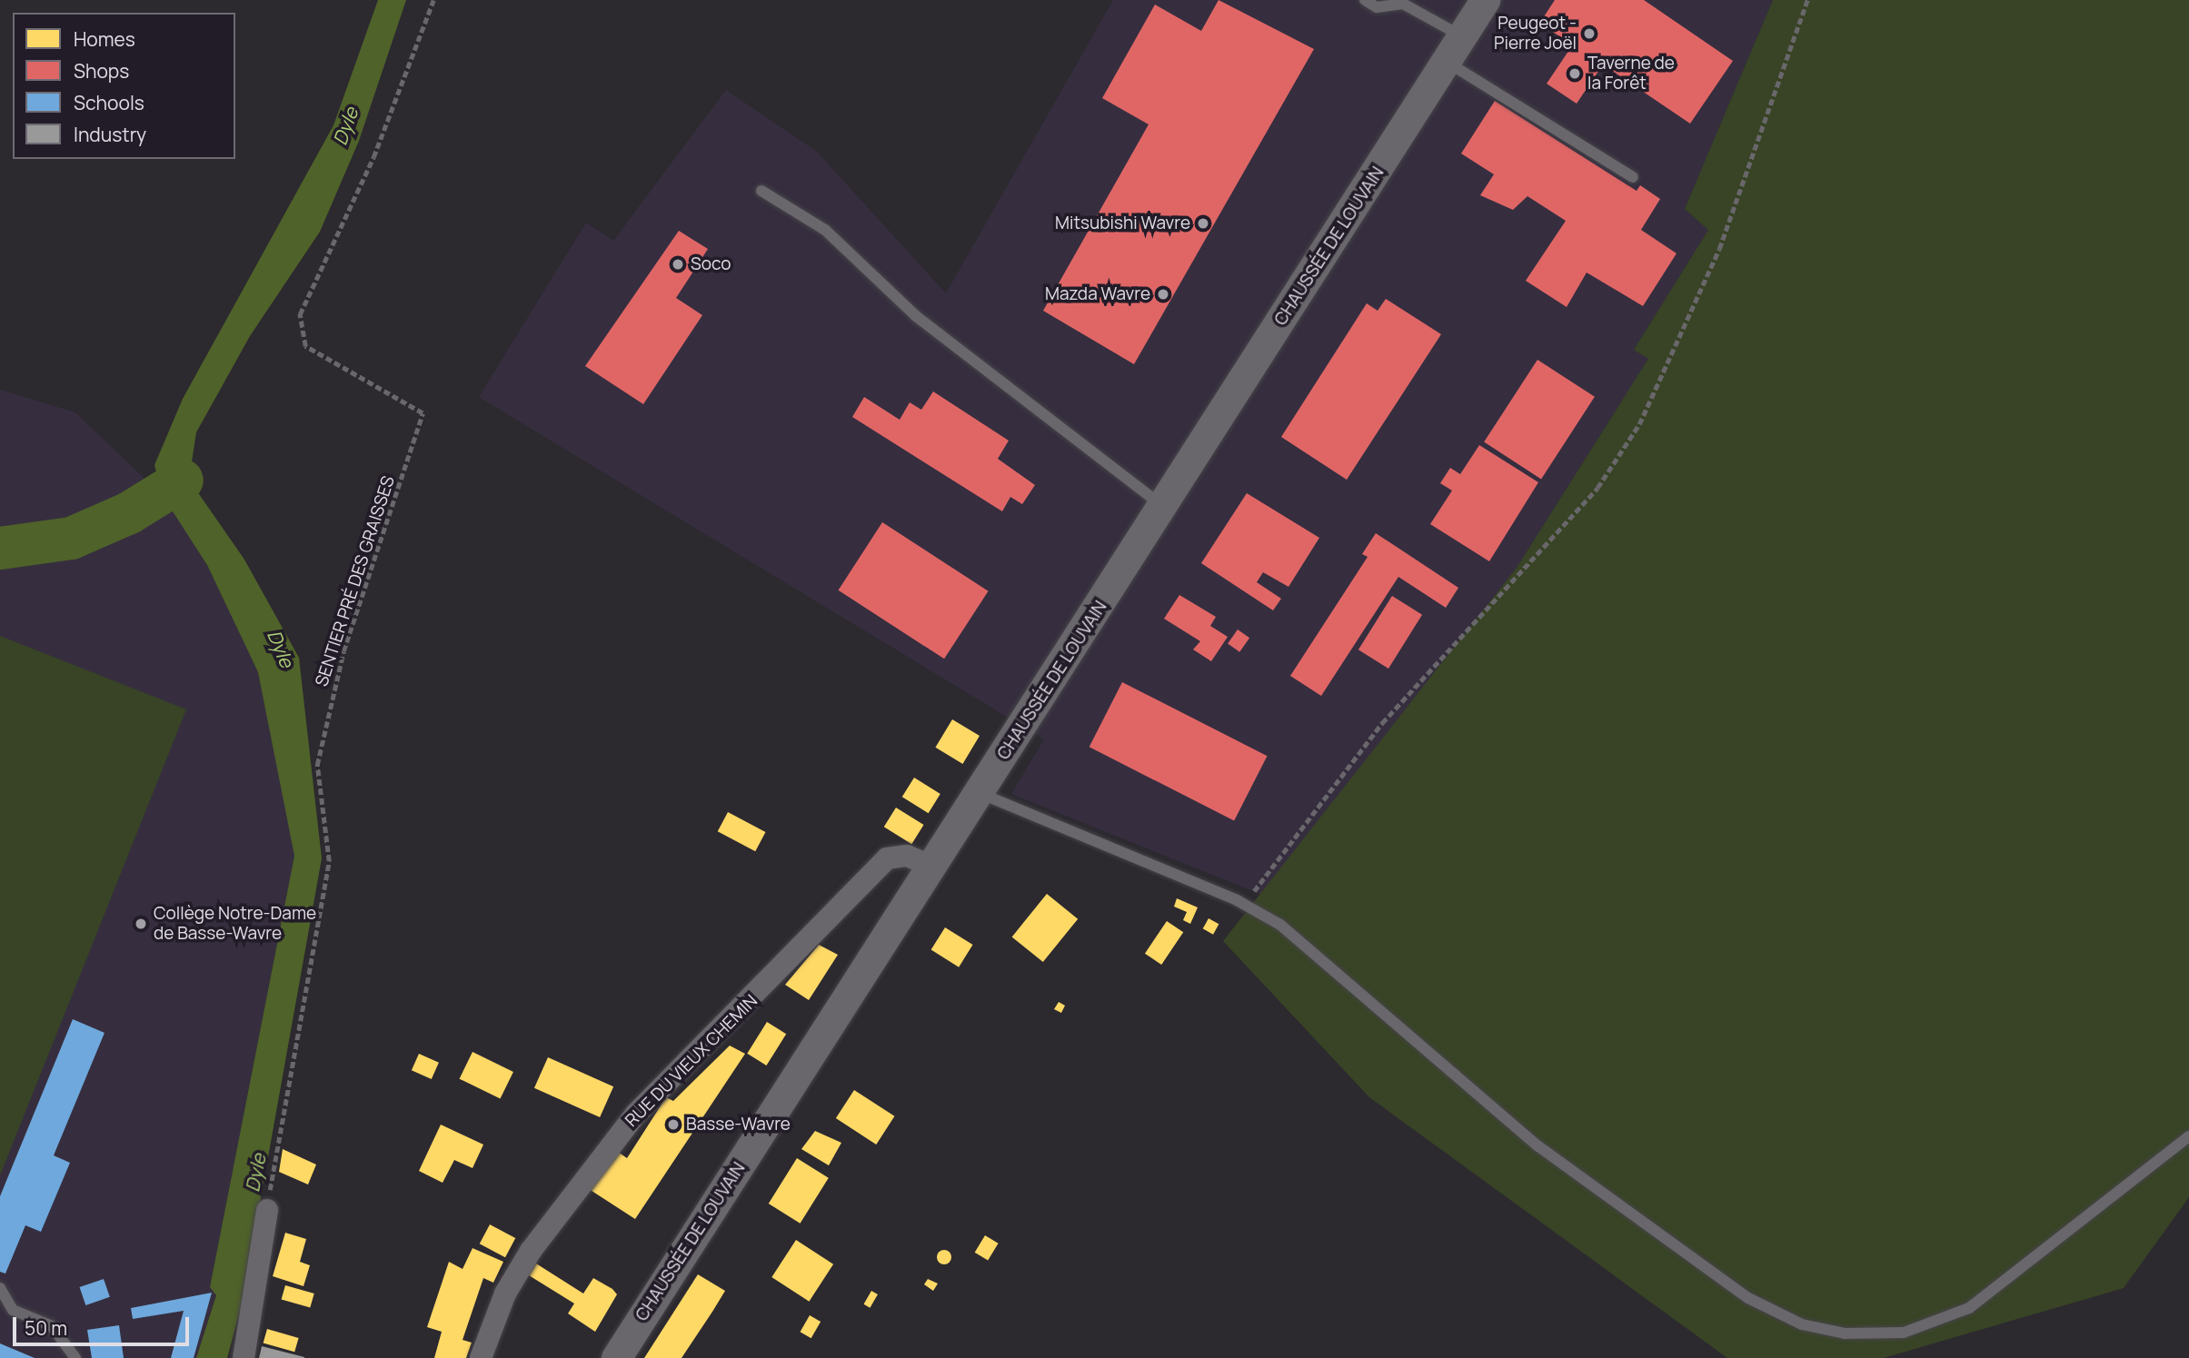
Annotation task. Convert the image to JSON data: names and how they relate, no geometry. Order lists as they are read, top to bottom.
{
  "streets": {
    "main road": ["CHAUSSÉE DE LOUVAIN"],
    "street": ["RUE DU VIEUX CHEMIN"],
    "path": ["SENTIER PRÉ DES GRAISSES"]
  },
  "crossings": [
    ["CHAUSSÉE DE LOUVAIN", "RUE DU VIEUX CHEMIN"]
  ],
  "water": ["Dyle"],
  "places": [
    "Peugeot - Pierre Joël",
    "Taverne de la Forêt",
    "Mitsubishi Wavre",
    "Soco",
    "Mazda Wavre",
    "Collège Notre-Dame de Basse-Wavre",
    "Basse-Wavre"
  ],
  "legend": [
    "Homes",
    "Shops",
    "Schools",
    "Industry"
  ],
  "scale_bar": "50 m"
}
